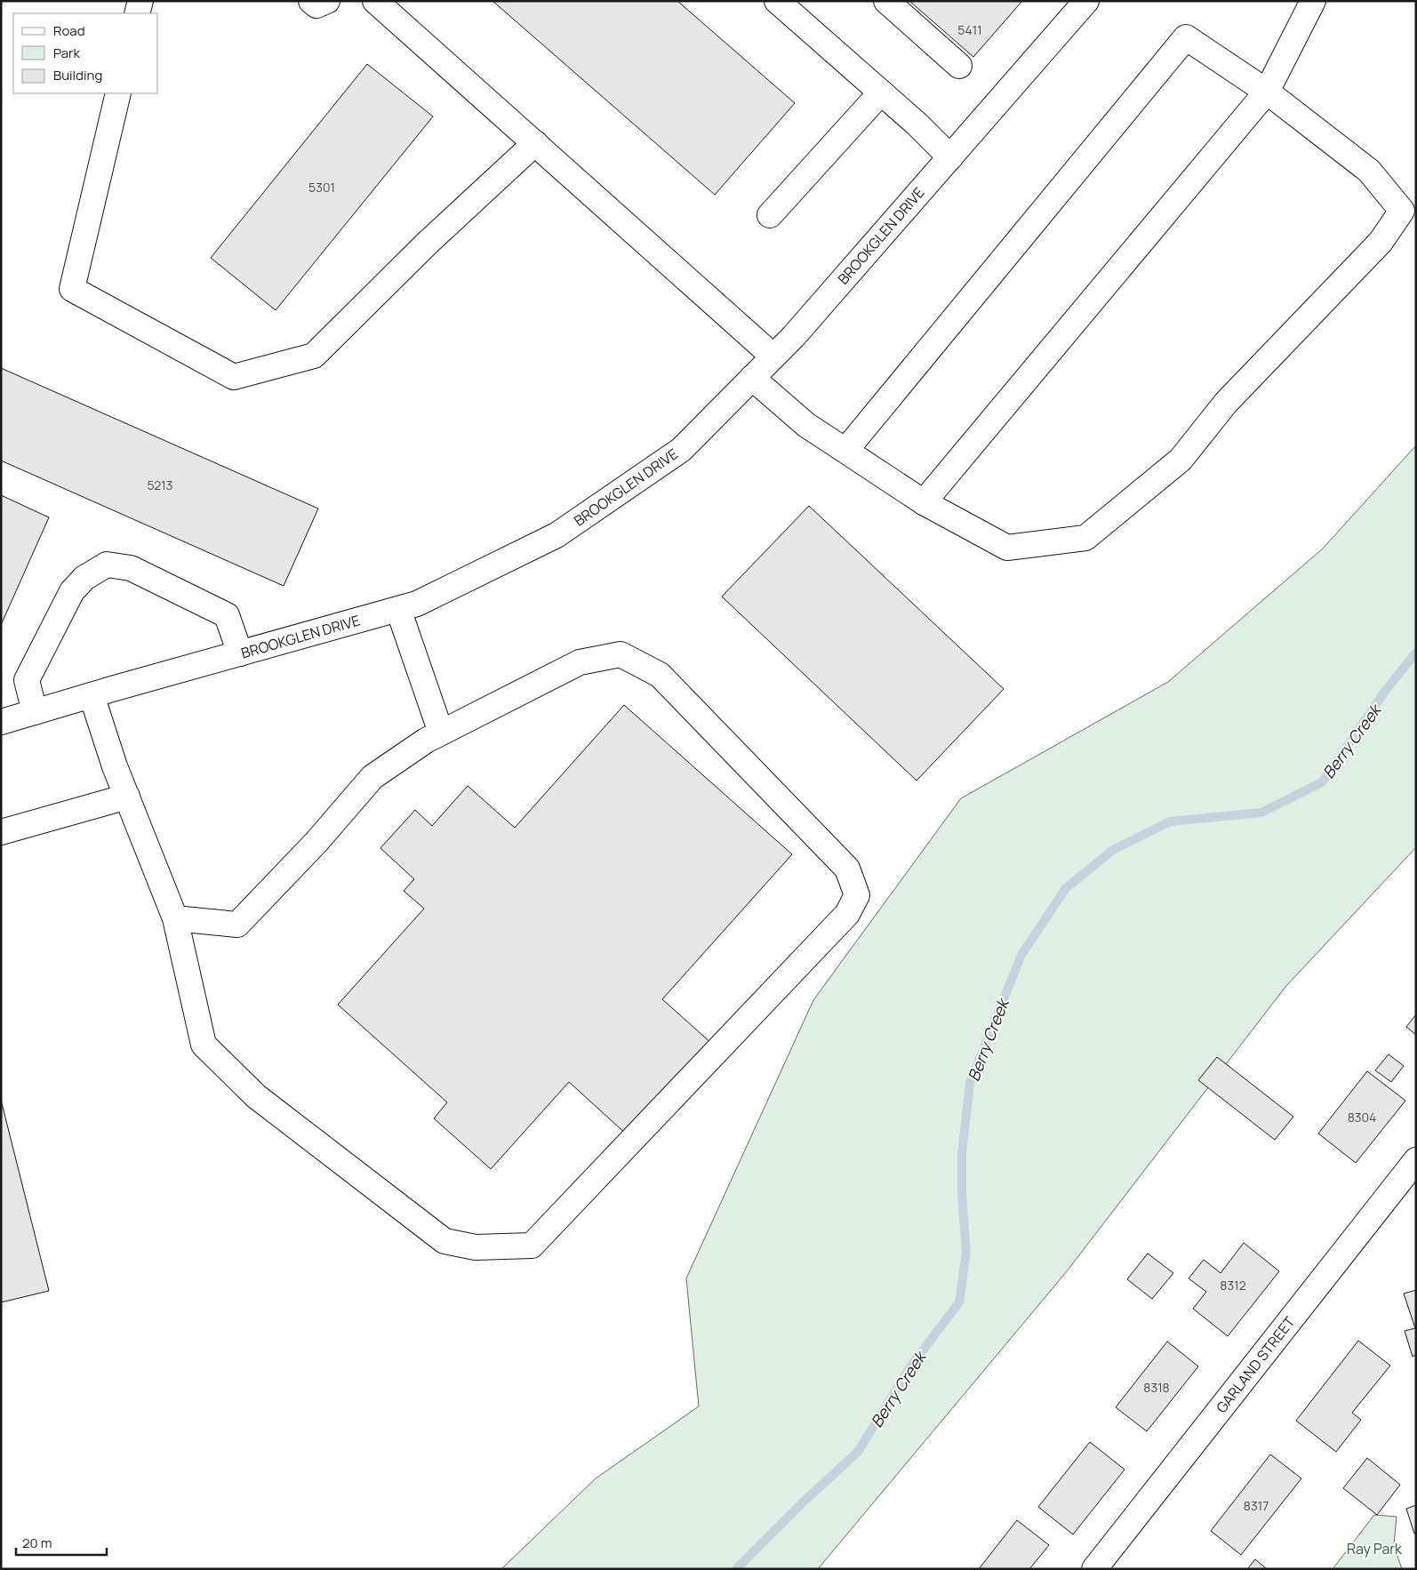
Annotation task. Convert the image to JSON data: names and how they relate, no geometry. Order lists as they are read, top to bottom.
{
  "streets": {
    "street": ["BROOKGLEN DRIVE", "GARLAND STREET"]
  },
  "water": ["Berry Creek"],
  "parks": ["Ray Park"],
  "house_numbers": [
    "5411",
    "5301",
    "5213",
    "8304",
    "8312",
    "8318",
    "8317"
  ],
  "legend": ["Road", "Park", "Building"],
  "scale_bar": "20 m"
}
